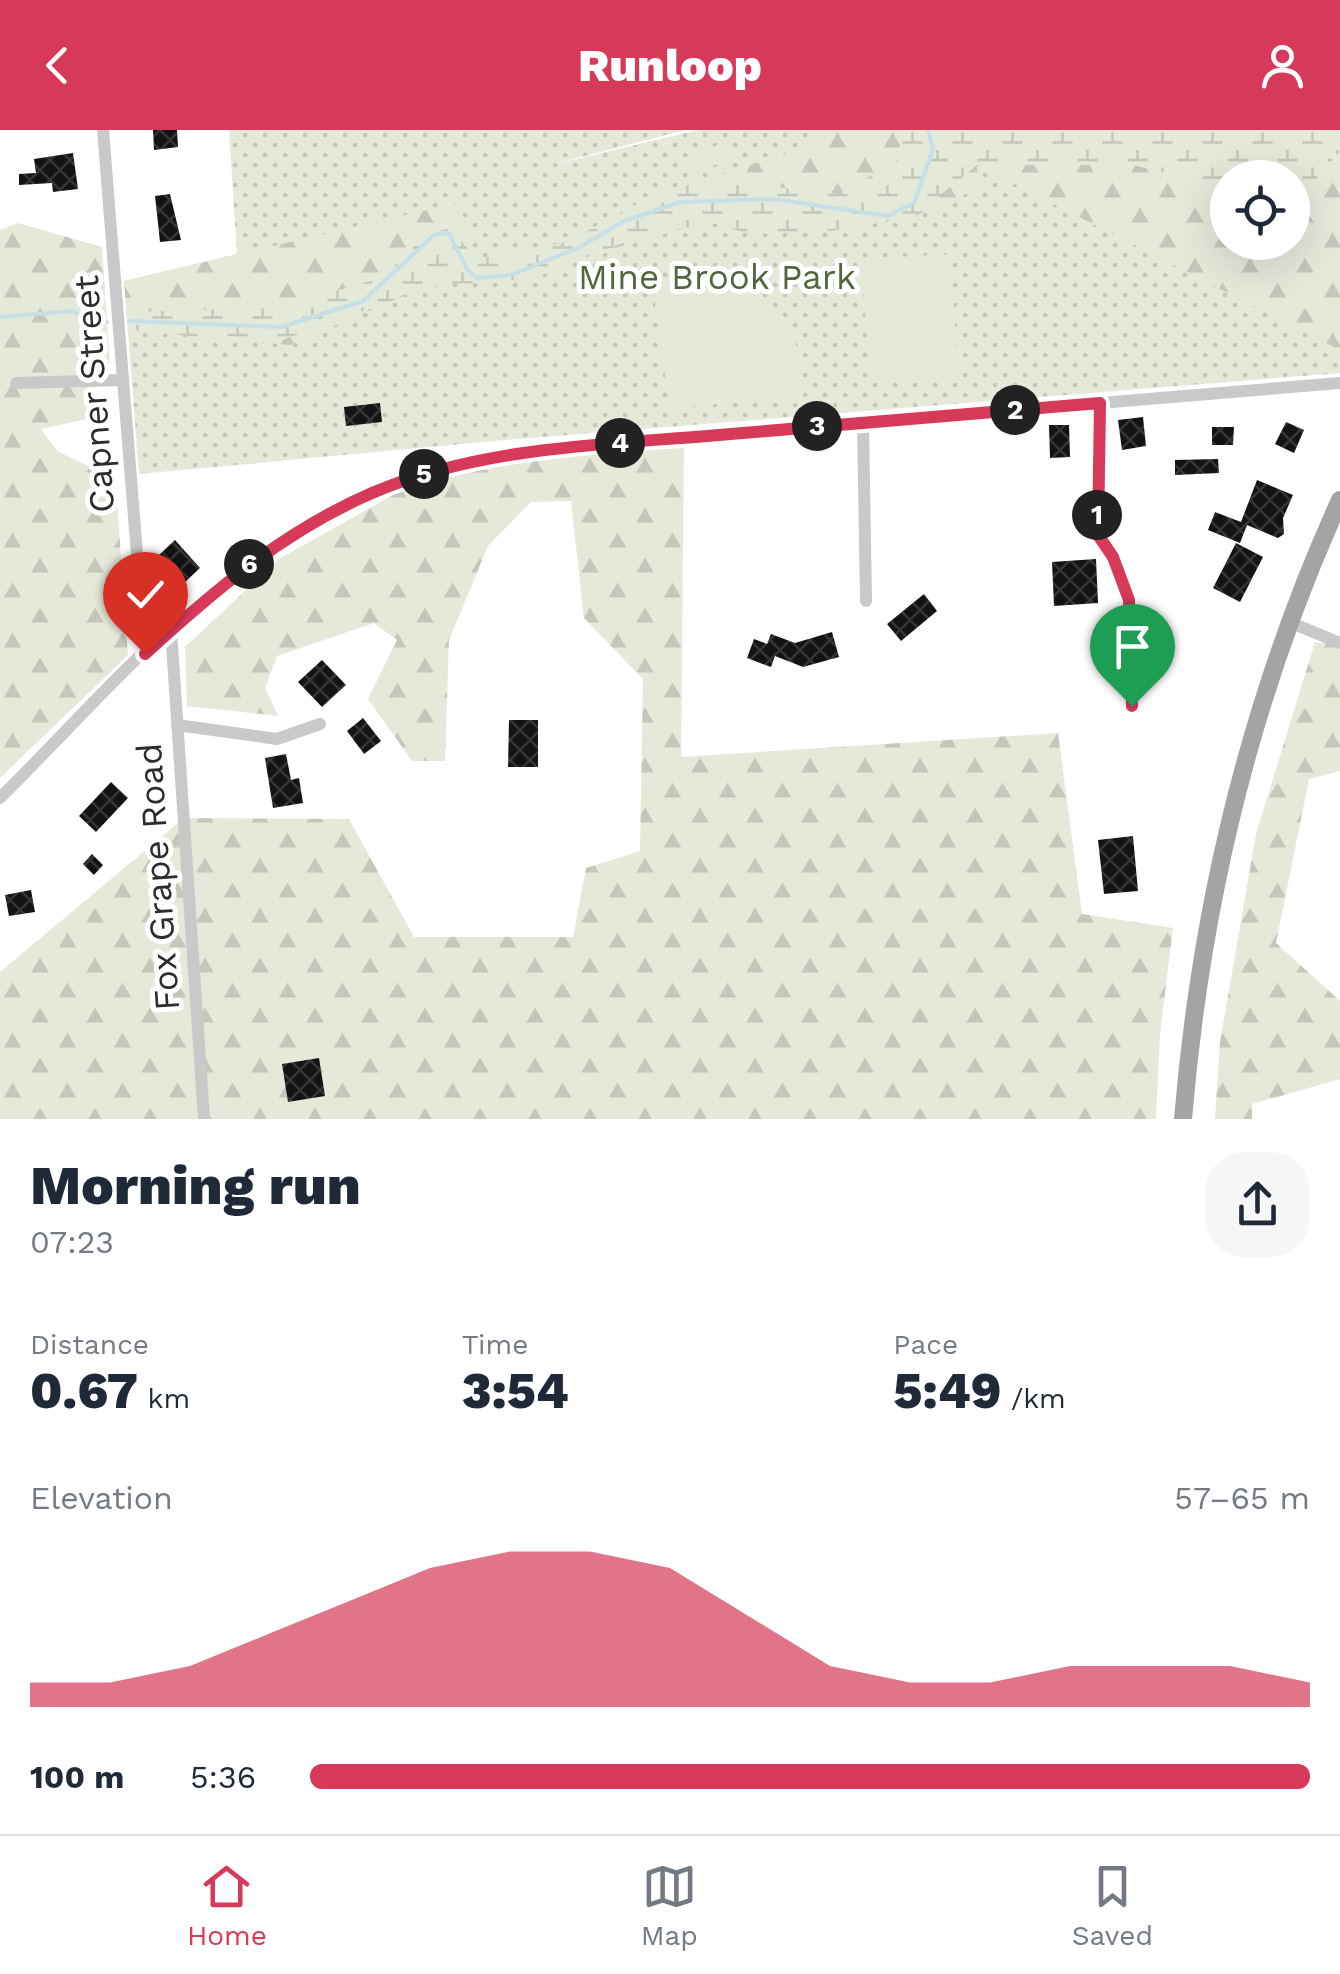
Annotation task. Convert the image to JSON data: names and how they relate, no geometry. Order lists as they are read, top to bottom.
{
  "streets": {
    "street": ["Capner Street", "Fox Grape Road"]
  },
  "parks": ["Mine Brook Park"],
  "page": {
    "header": "Runloop",
    "pins": [
      "2",
      "3",
      "4",
      "5",
      "1",
      "6"
    ],
    "heading": ["Morning run", "07:23"],
    "stats": [
      ["Distance", "0.67 km"],
      ["Time", "3:54"],
      ["Pace", "5:49 /km"]
    ],
    "chart": ["Elevation", "57–65 m"],
    "list": [
      {
        "name": "100 m",
        "note": "5:36"
      }
    ],
    "tabs": ["Home", "Map", "Saved"]
  }
}
